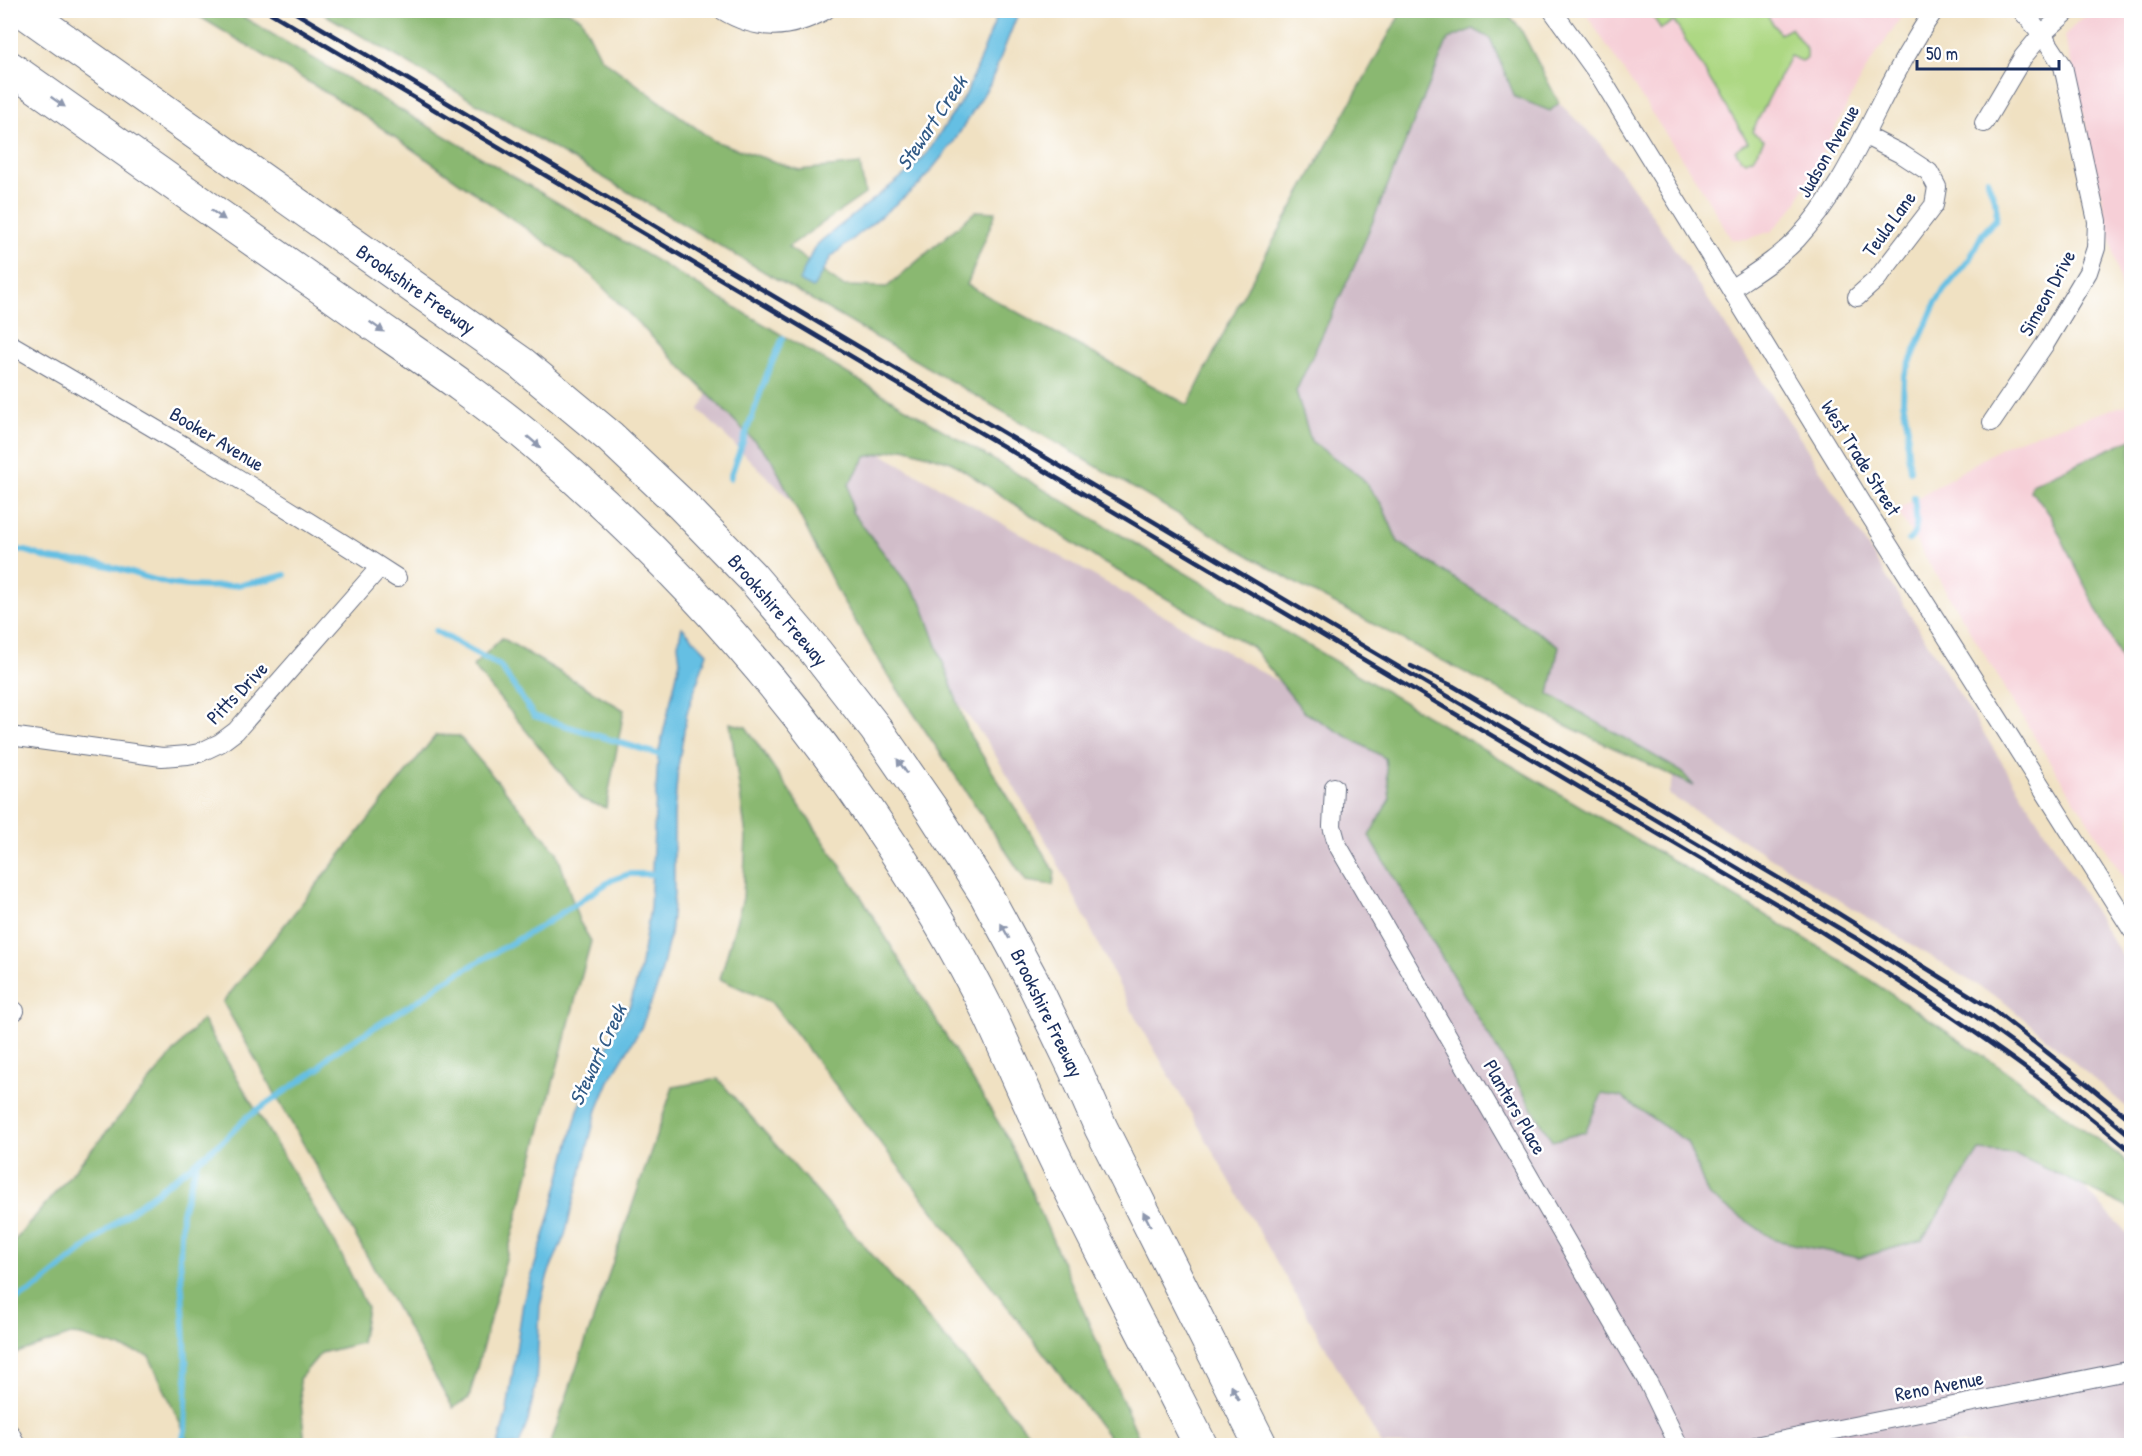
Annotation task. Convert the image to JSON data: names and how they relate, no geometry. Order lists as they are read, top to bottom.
{
  "streets": {
    "highway": ["Brookshire Freeway"],
    "street": [
      "Judson Avenue",
      "Teula Lane",
      "Simeon Drive",
      "Booker Avenue",
      "West Trade Street",
      "Pitts Drive",
      "Planters Place",
      "Reno Avenue"
    ]
  },
  "crossings": [
    ["Judson Avenue", "Teula Lane"],
    ["Judson Avenue", "West Trade Street"],
    ["Booker Avenue", "Pitts Drive"]
  ],
  "water": ["Stewart Creek"],
  "scale_bar": "50 m"
}
